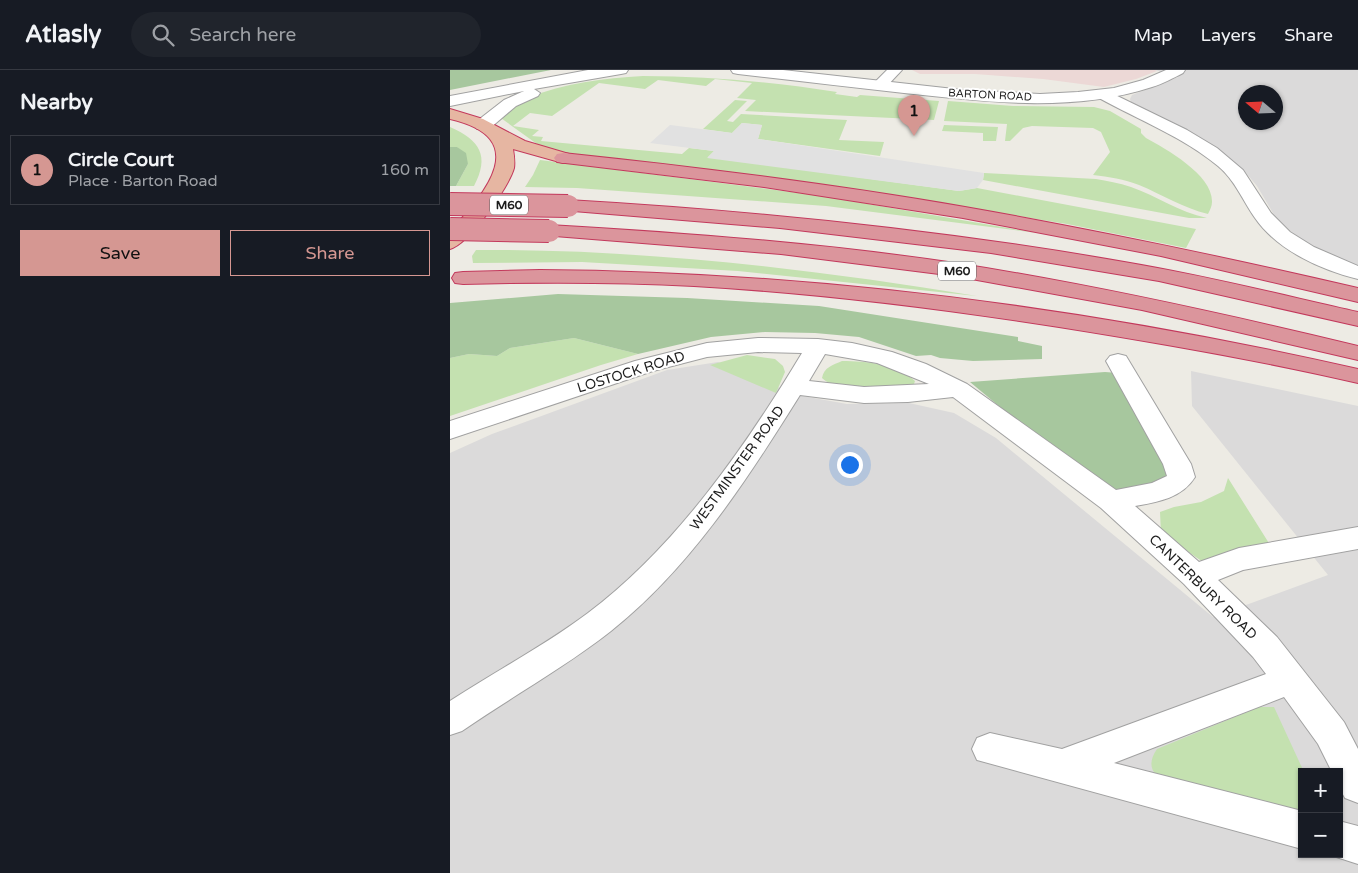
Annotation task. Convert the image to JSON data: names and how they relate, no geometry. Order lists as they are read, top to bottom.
{
  "streets": {
    "highway": ["M60"],
    "street": [
      "BARTON ROAD",
      "LOSTOCK ROAD",
      "WESTMINSTER ROAD",
      "CANTERBURY ROAD"
    ]
  },
  "crossings": [
    ["LOSTOCK ROAD", "WESTMINSTER ROAD"],
    ["LOSTOCK ROAD", "CANTERBURY ROAD"],
    ["WESTMINSTER ROAD", "CANTERBURY ROAD"]
  ],
  "north": "left",
  "page": {
    "header": "Atlasly",
    "search": "Search here",
    "nav": ["Map", "Layers", "Share"],
    "heading": "Nearby",
    "pins": "1",
    "list": [
      {
        "mark": "1",
        "name": "Circle Court",
        "note": "Place · Barton Road",
        "value": "160 m"
      }
    ],
    "buttons": ["Save", "Share"],
    "map_buttons": ["+", "−"]
  }
}
